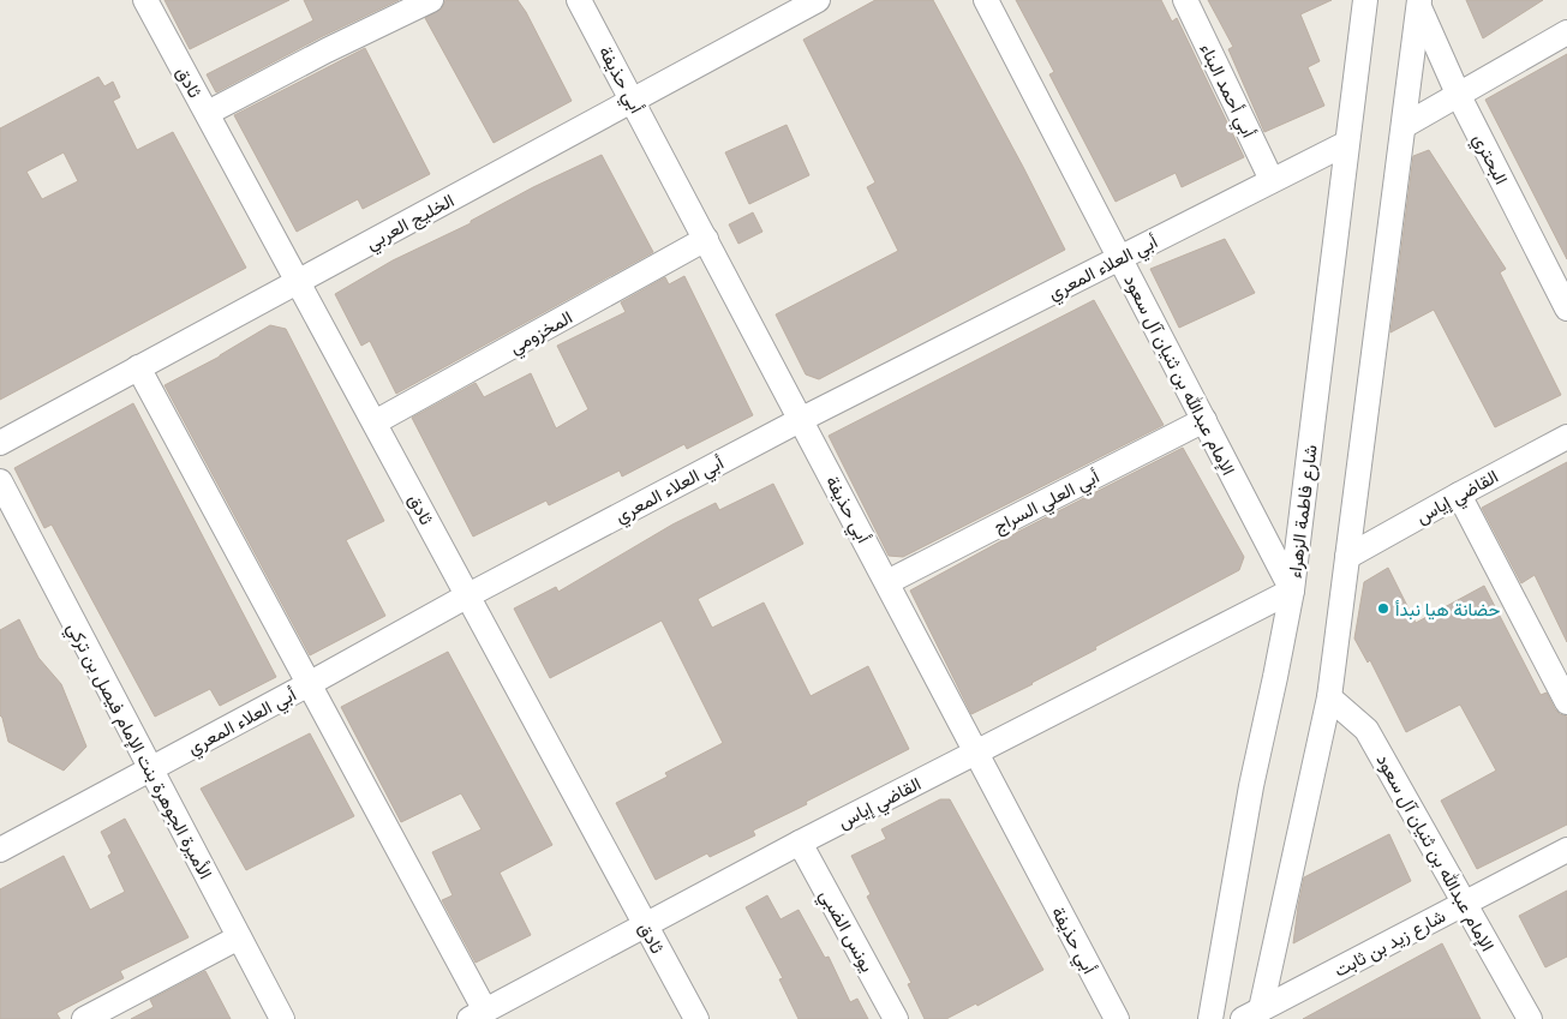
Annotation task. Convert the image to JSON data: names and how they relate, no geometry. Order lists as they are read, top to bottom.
{
  "streets": {
    "street": [
      "أبي حذيفة",
      "ثادق",
      "أبي أحمد البناء",
      "البحتري",
      "الخليج العربي",
      "أبي العلاء المعري",
      "المخزومي",
      "الإمام عبدالله بن ثنيان آل سعود",
      "القاضي إياس",
      "أبي العلي السراج",
      "شارع فاطمة الزهراء",
      "الأميرة الجوهرة بنت الإمام فيصل بن تركي",
      "يونس الضبي",
      "شارع زيد بن ثابت"
    ]
  },
  "crossings": [
    ["أبي حذيفة", "الخليج العربي"],
    ["أبي حذيفة", "أبي العلاء المعري"],
    ["أبي حذيفة", "المخزومي"],
    ["أبي حذيفة", "القاضي إياس"],
    ["أبي حذيفة", "أبي العلي السراج"],
    ["ثادق", "الخليج العربي"],
    ["ثادق", "أبي العلاء المعري"],
    ["ثادق", "المخزومي"],
    ["ثادق", "القاضي إياس"],
    ["أبي أحمد البناء", "أبي العلاء المعري"],
    ["أبي العلاء المعري", "الإمام عبدالله بن ثنيان آل سعود"],
    ["أبي العلاء المعري", "شارع فاطمة الزهراء"],
    ["أبي العلاء المعري", "الأميرة الجوهرة بنت الإمام فيصل بن تركي"],
    ["الإمام عبدالله بن ثنيان آل سعود", "القاضي إياس"],
    ["الإمام عبدالله بن ثنيان آل سعود", "أبي العلي السراج"],
    ["الإمام عبدالله بن ثنيان آل سعود", "شارع فاطمة الزهراء"],
    ["الإمام عبدالله بن ثنيان آل سعود", "شارع زيد بن ثابت"],
    ["القاضي إياس", "شارع فاطمة الزهراء"],
    ["القاضي إياس", "يونس الضبي"]
  ],
  "places": ["حضانة هيا نبدأ"]
}
